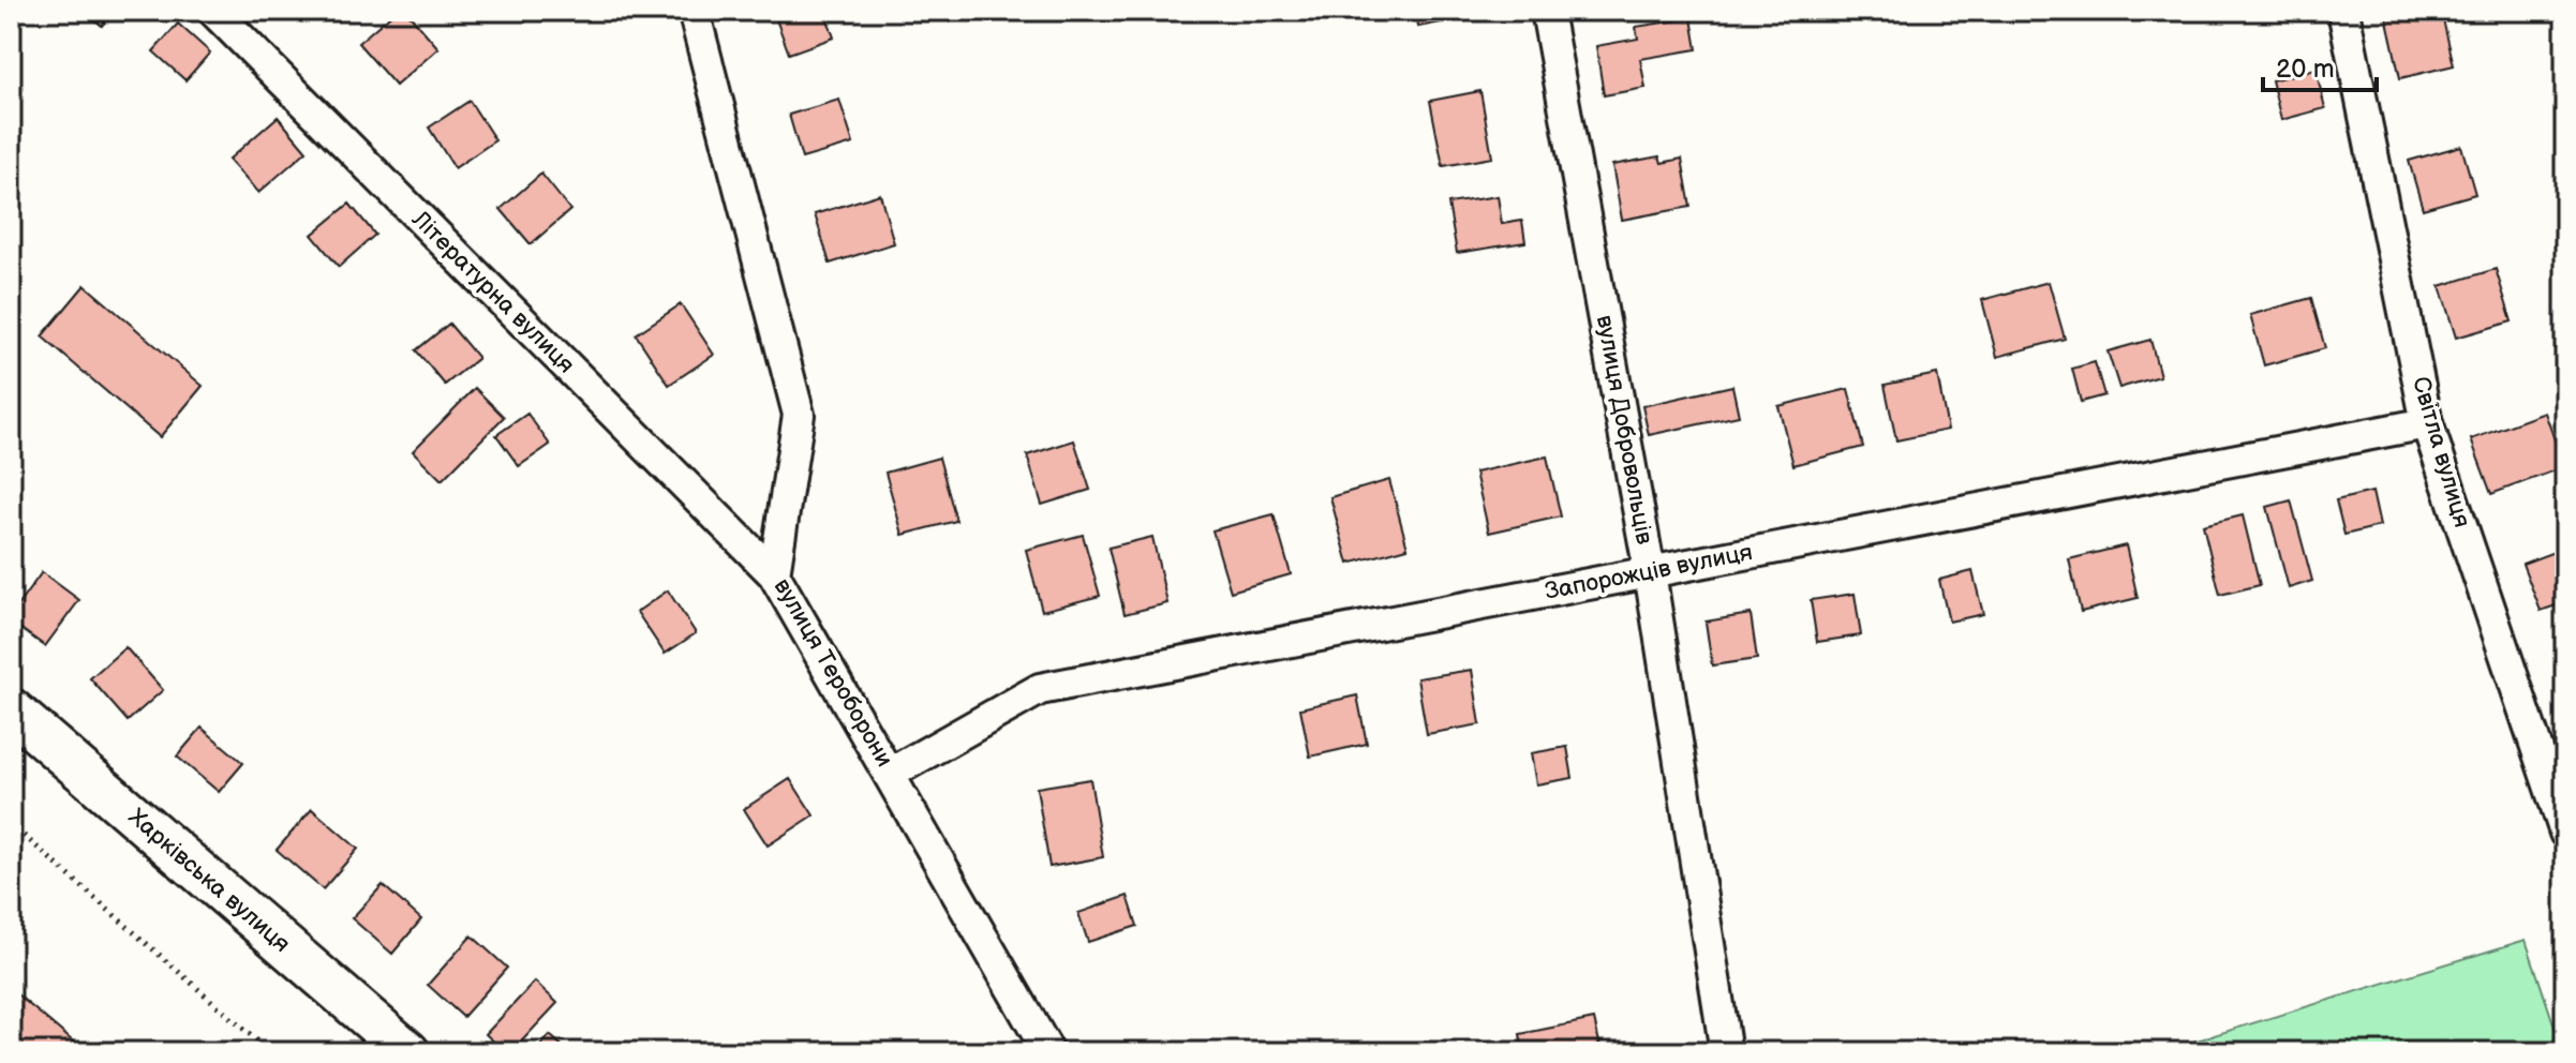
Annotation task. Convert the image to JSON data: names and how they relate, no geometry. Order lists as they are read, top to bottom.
{
  "streets": {
    "street": [
      "Літературна вулиця",
      "вулиця Добровольців",
      "Світла вулиця",
      "Запорожців вулиця",
      "вулиця Тероборони",
      "Харківська вулиця"
    ]
  },
  "crossings": [
    ["Літературна вулиця", "вулиця Тероборони"],
    ["вулиця Добровольців", "Запорожців вулиця"],
    ["Світла вулиця", "Запорожців вулиця"],
    ["Запорожців вулиця", "вулиця Тероборони"]
  ],
  "scale_bar": "20 m"
}
